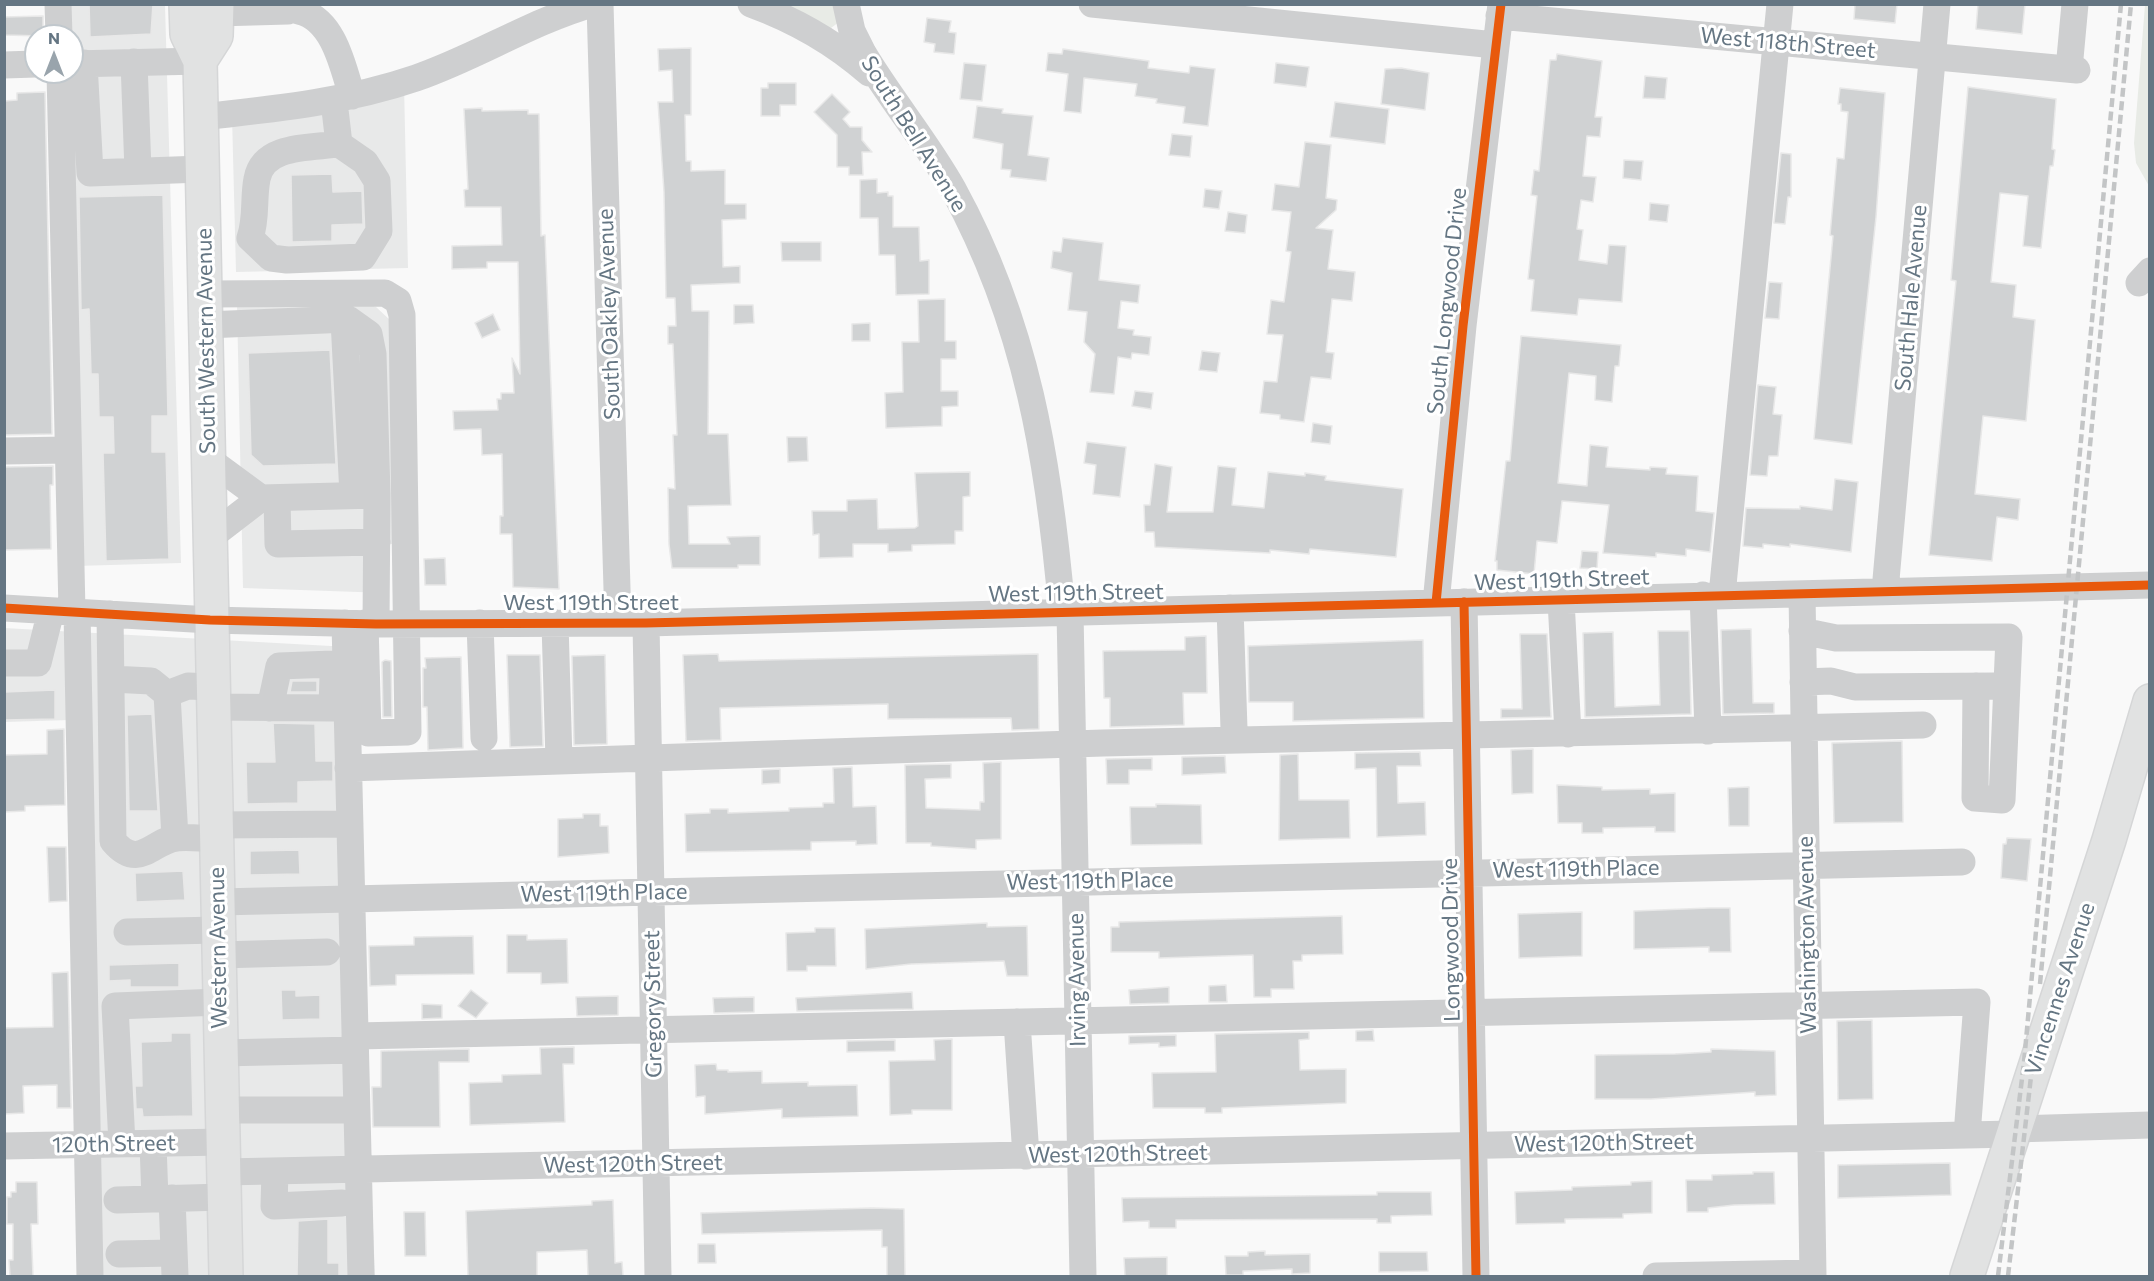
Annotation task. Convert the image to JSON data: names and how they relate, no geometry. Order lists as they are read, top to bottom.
{
  "streets": {
    "main road": ["South Western Avenue", "Western Avenue", "Vincennes Avenue"],
    "street": [
      "West 118th Street",
      "South Bell Avenue",
      "South Hale Avenue",
      "South Longwood Drive",
      "South Oakley Avenue",
      "West 119th Street",
      "West 119th Place",
      "Washington Avenue",
      "Longwood Drive",
      "Irving Avenue",
      "Gregory Street",
      "West 120th Street",
      "120th Street"
    ]
  },
  "crossings": [
    ["West 118th Street", "South Hale Avenue"],
    ["West 118th Street", "South Longwood Drive"],
    ["South Bell Avenue", "West 119th Street"],
    ["South Bell Avenue", "Irving Avenue"],
    ["South Hale Avenue", "West 119th Street"],
    ["South Longwood Drive", "West 119th Street"],
    ["South Oakley Avenue", "West 119th Street"],
    ["South Western Avenue", "West 119th Street"],
    ["South Western Avenue", "Western Avenue"],
    ["West 119th Street", "Washington Avenue"],
    ["West 119th Street", "Longwood Drive"],
    ["West 119th Street", "Western Avenue"],
    ["West 119th Street", "Irving Avenue"],
    ["West 119th Street", "Gregory Street"],
    ["West 119th Place", "Washington Avenue"],
    ["West 119th Place", "Longwood Drive"],
    ["West 119th Place", "Western Avenue"],
    ["West 119th Place", "Irving Avenue"],
    ["West 119th Place", "Gregory Street"],
    ["Washington Avenue", "West 120th Street"],
    ["Longwood Drive", "West 120th Street"],
    ["Western Avenue", "West 120th Street"],
    ["Western Avenue", "120th Street"],
    ["Irving Avenue", "West 120th Street"],
    ["Vincennes Avenue", "West 120th Street"],
    ["Gregory Street", "West 120th Street"],
    ["West 120th Street", "120th Street"]
  ],
  "north": "top"
}
